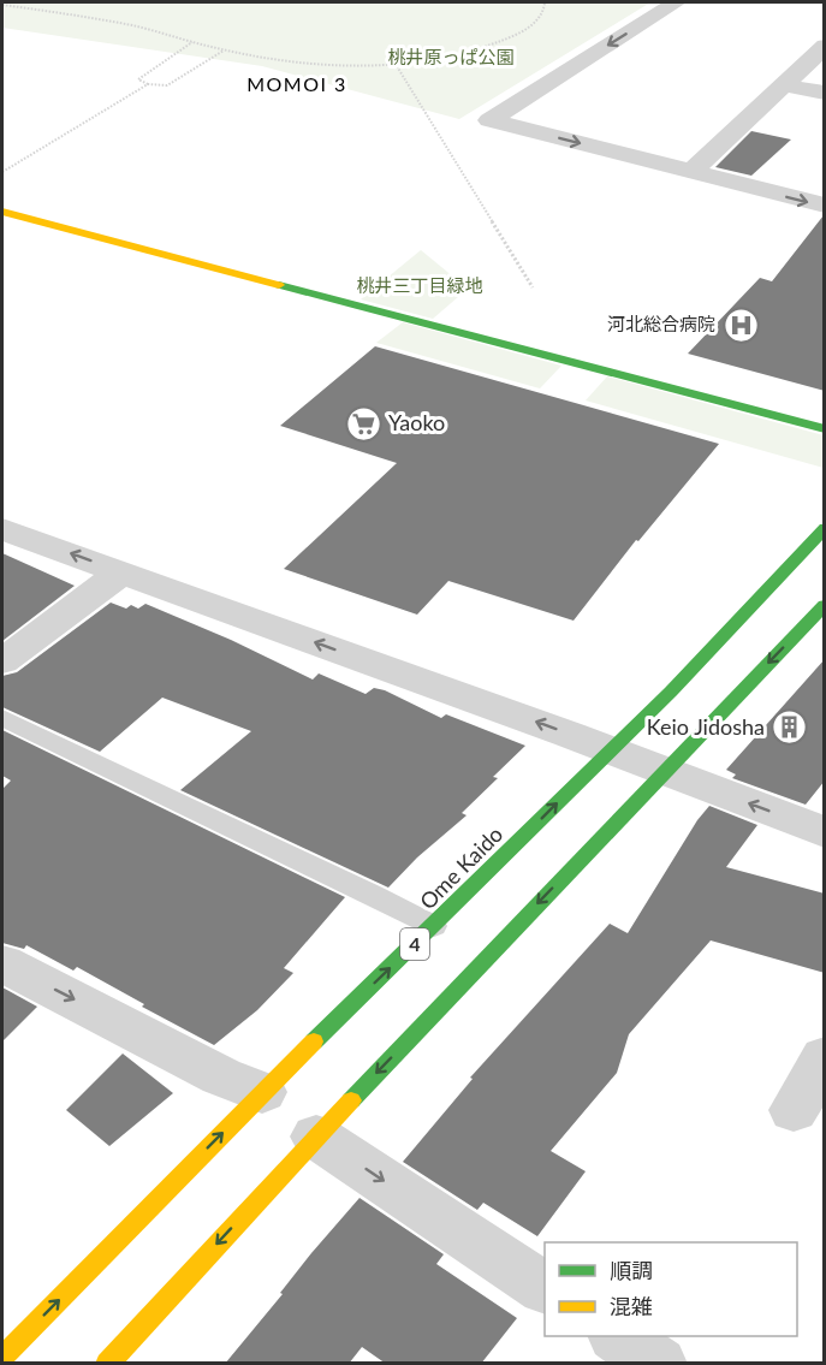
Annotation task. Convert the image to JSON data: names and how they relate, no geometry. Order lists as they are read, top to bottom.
{
  "streets": {
    "main road": ["Ome Kaido", "4"]
  },
  "districts": ["MOMOI 3"],
  "parks": ["桃井原っぱ公園", "桃井三丁目緑地"],
  "places": {
    "hospital": ["河北総合病院"],
    "supermarket": ["Yaoko"],
    "building": ["Keio Jidosha"]
  },
  "legend": ["順調", "混雑"]
}
